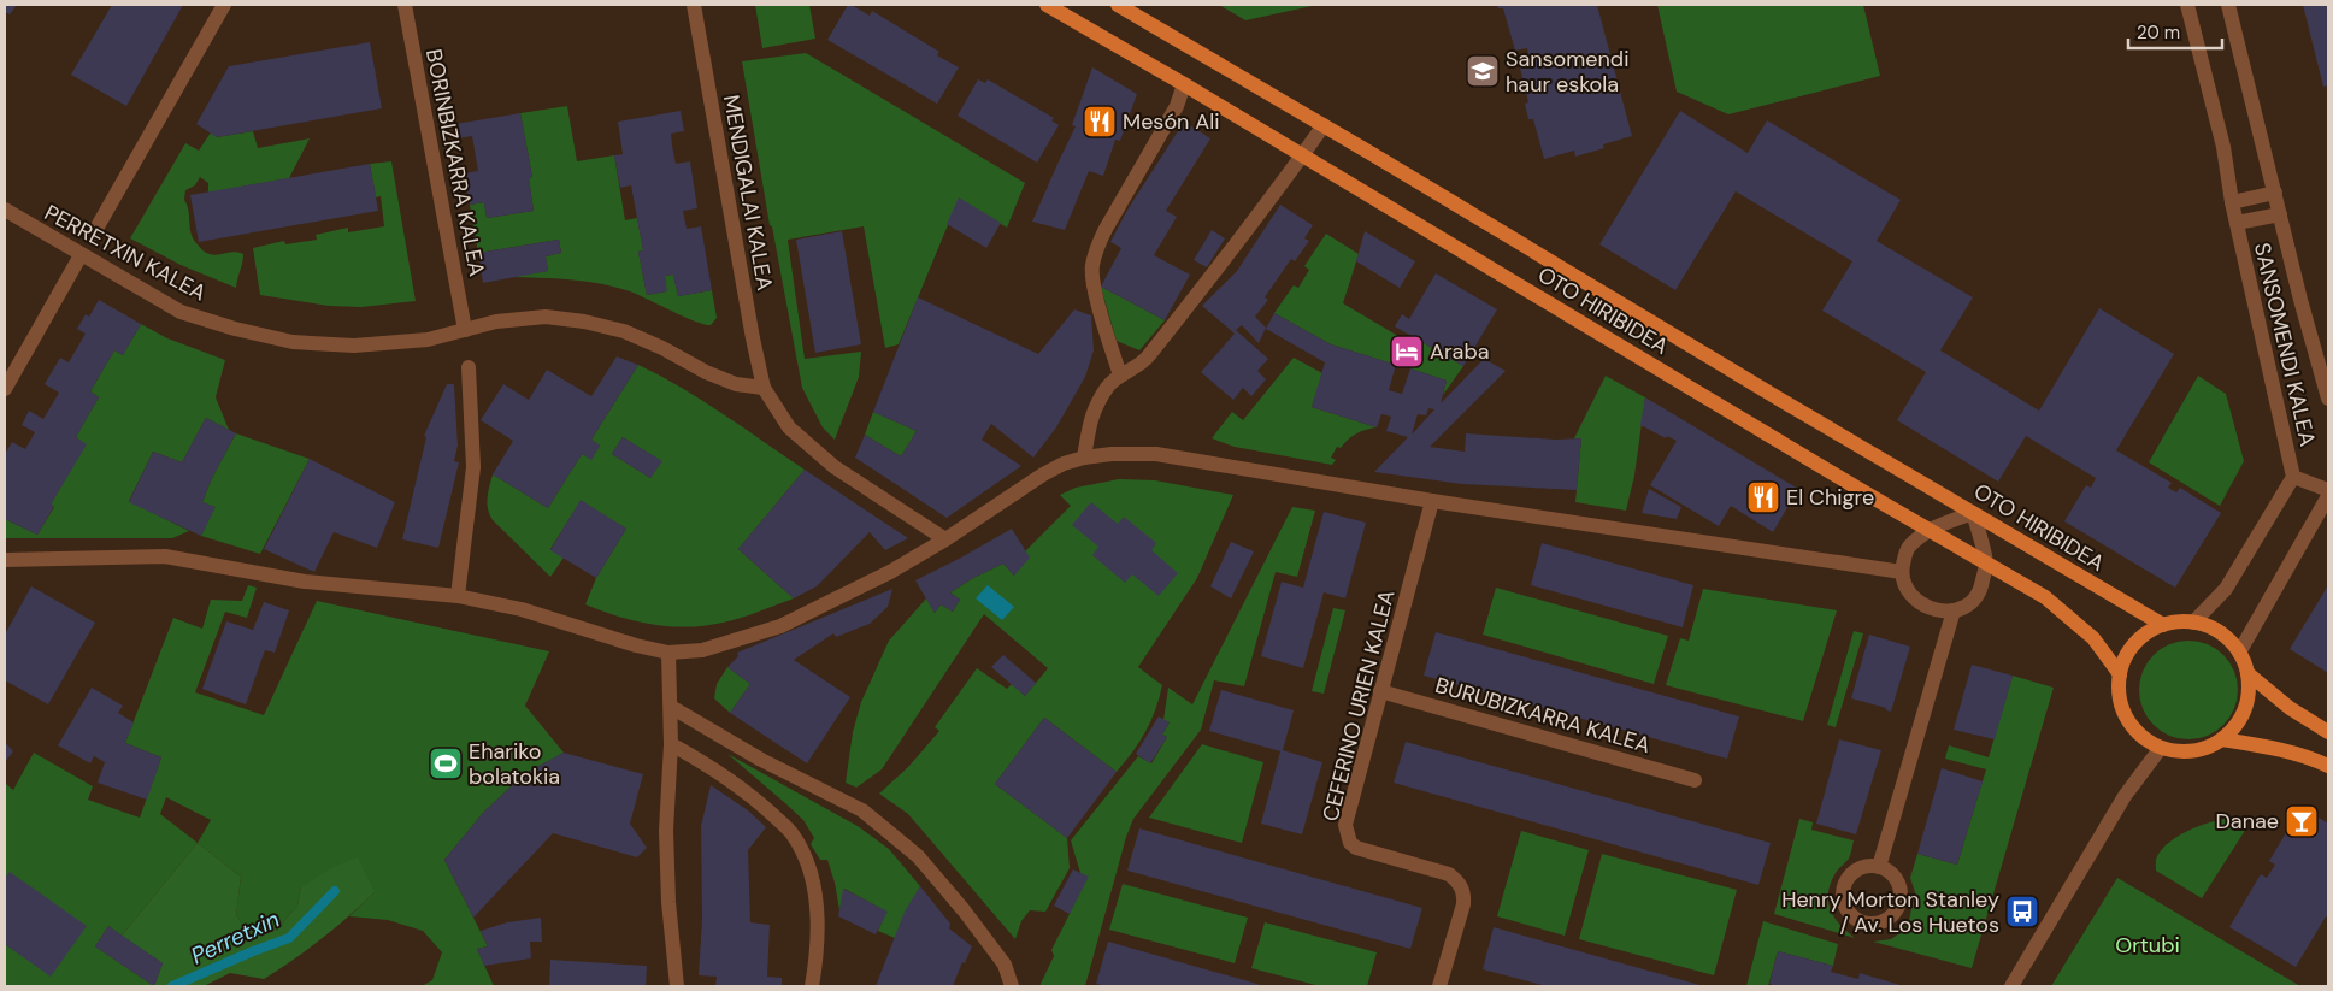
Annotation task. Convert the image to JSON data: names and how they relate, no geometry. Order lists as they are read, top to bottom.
{
  "streets": {
    "main road": ["OTO HIRIBIDEA"],
    "street": [
      "BORINBIZKARRA KALEA",
      "MENDIGALAI KALEA",
      "PERRETXIN KALEA",
      "SANSOMENDI KALEA",
      "CEFERINO URIEN KALEA",
      "BURUBIZKARRA KALEA"
    ]
  },
  "crossings": [
    ["BORINBIZKARRA KALEA", "PERRETXIN KALEA"],
    ["MENDIGALAI KALEA", "PERRETXIN KALEA"],
    ["OTO HIRIBIDEA", "SANSOMENDI KALEA"],
    ["CEFERINO URIEN KALEA", "BURUBIZKARRA KALEA"]
  ],
  "water": ["Perretxin"],
  "parks": ["Ortubi"],
  "places": {
    "school or university": ["Sansomendi haur eskola"],
    "restaurant": ["Mesón Ali", "El Chigre"],
    "hotel": ["Araba"],
    "sports": ["Ehariko bolatokia"],
    "bar": ["Danae"],
    "bus stop": ["Henry Morton Stanley / Av. Los Huetos"]
  },
  "scale_bar": "20 m"
}
